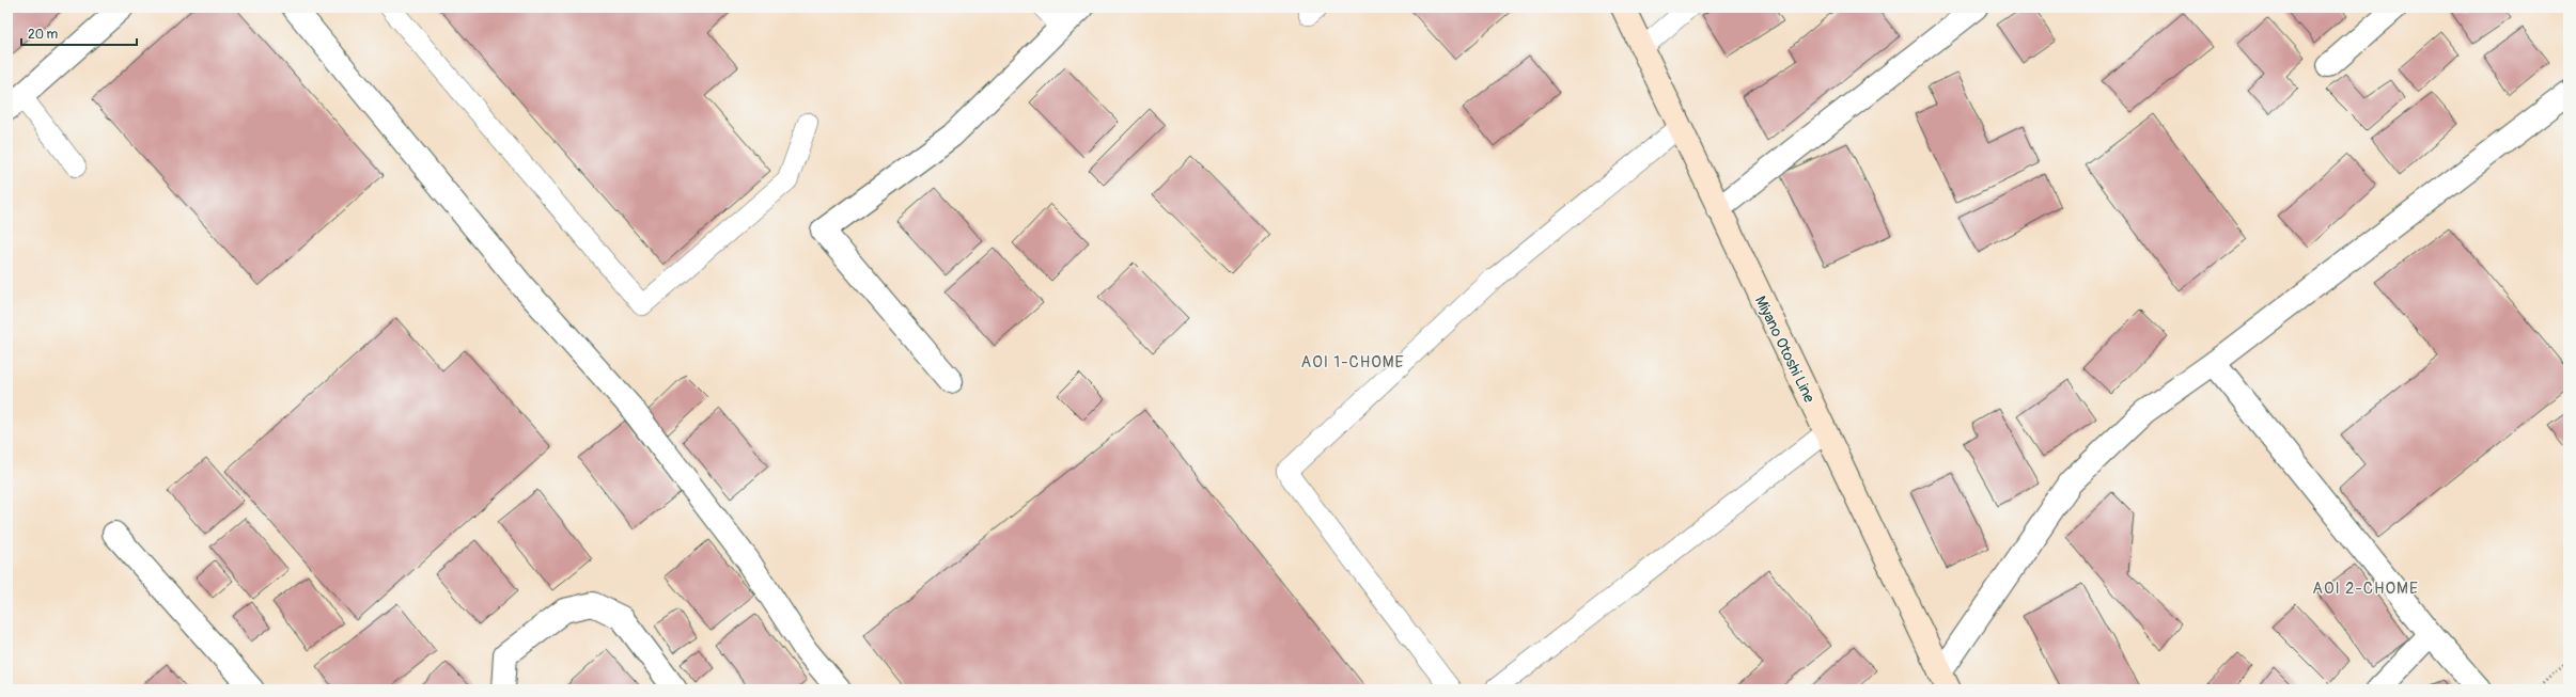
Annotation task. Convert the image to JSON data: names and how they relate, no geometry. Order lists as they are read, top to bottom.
{
  "streets": {
    "main road": ["Miyano Otoshi Line"]
  },
  "districts": ["AOI 1-CHOME", "AOI 2-CHOME"],
  "scale_bar": "20 m"
}
